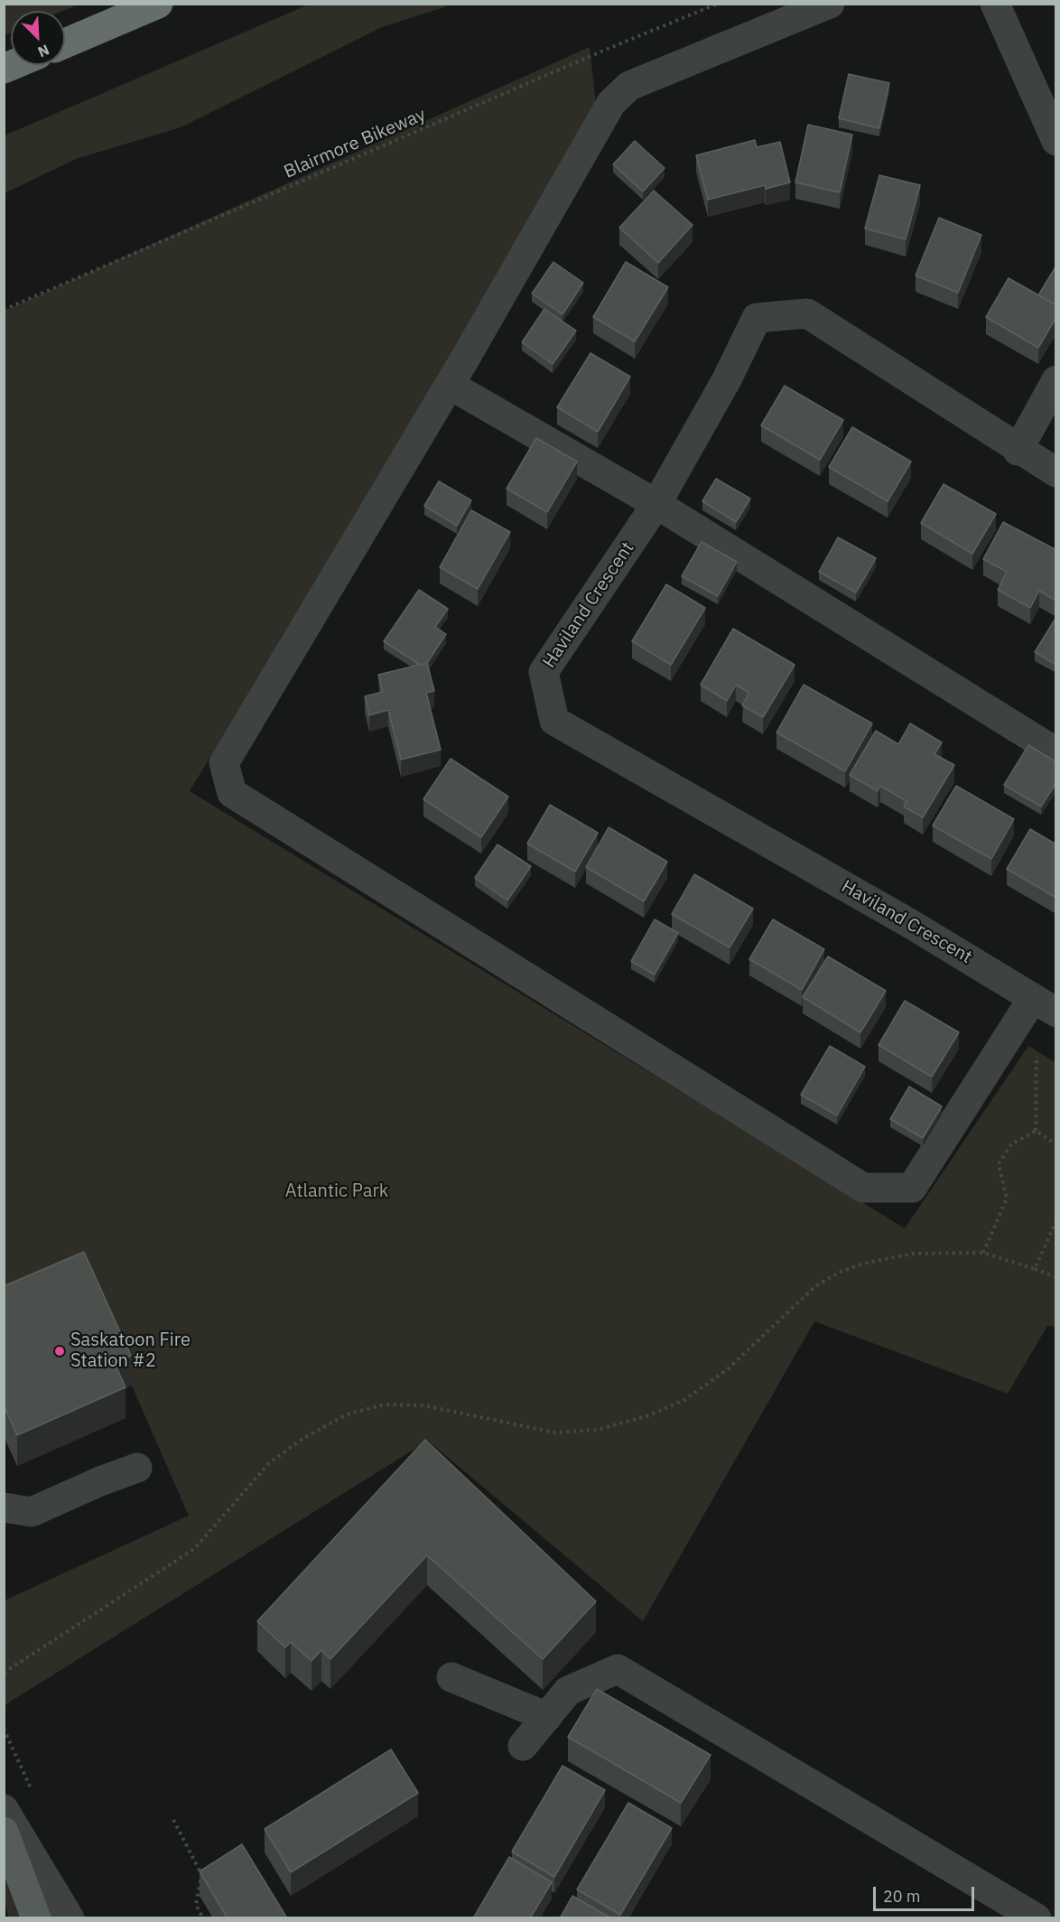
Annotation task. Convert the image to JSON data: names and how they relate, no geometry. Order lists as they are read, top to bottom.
{
  "streets": {
    "street": ["Haviland Crescent"],
    "path": ["Blairmore Bikeway"]
  },
  "parks": ["Atlantic Park"],
  "places": ["Saskatoon Fire Station #2"],
  "scale_bar": "20 m",
  "north": "bottom right"
}
